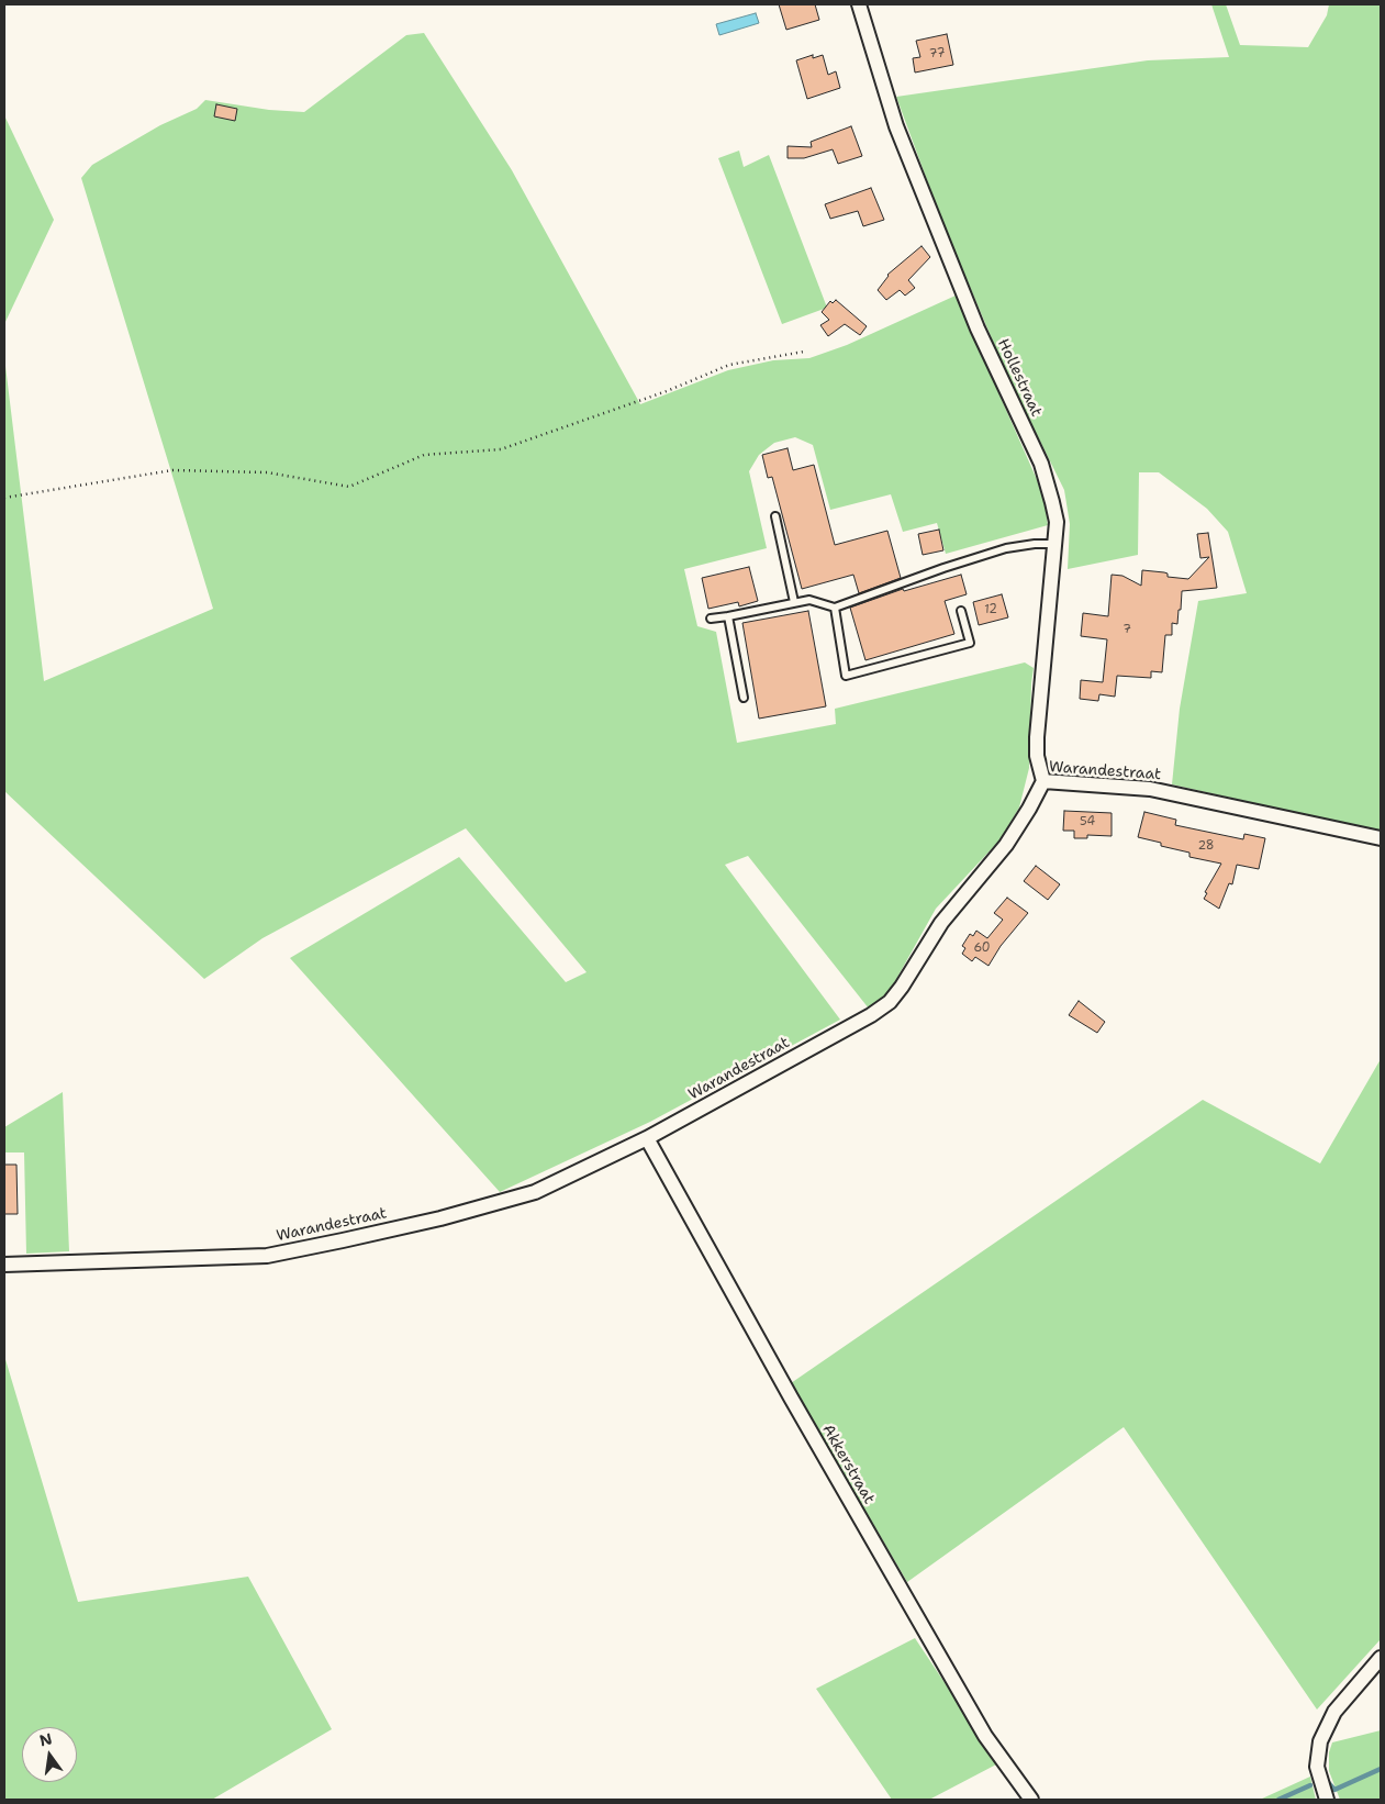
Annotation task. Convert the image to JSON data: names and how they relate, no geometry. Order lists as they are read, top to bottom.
{
  "streets": {
    "street": ["Hollestraat", "Warandestraat", "Akkerstraat"]
  },
  "crossings": [
    ["Hollestraat", "Warandestraat"],
    ["Warandestraat", "Akkerstraat"]
  ],
  "house_numbers": [
    "77",
    "12",
    "7",
    "54",
    "28",
    "60"
  ],
  "north": "top"
}
